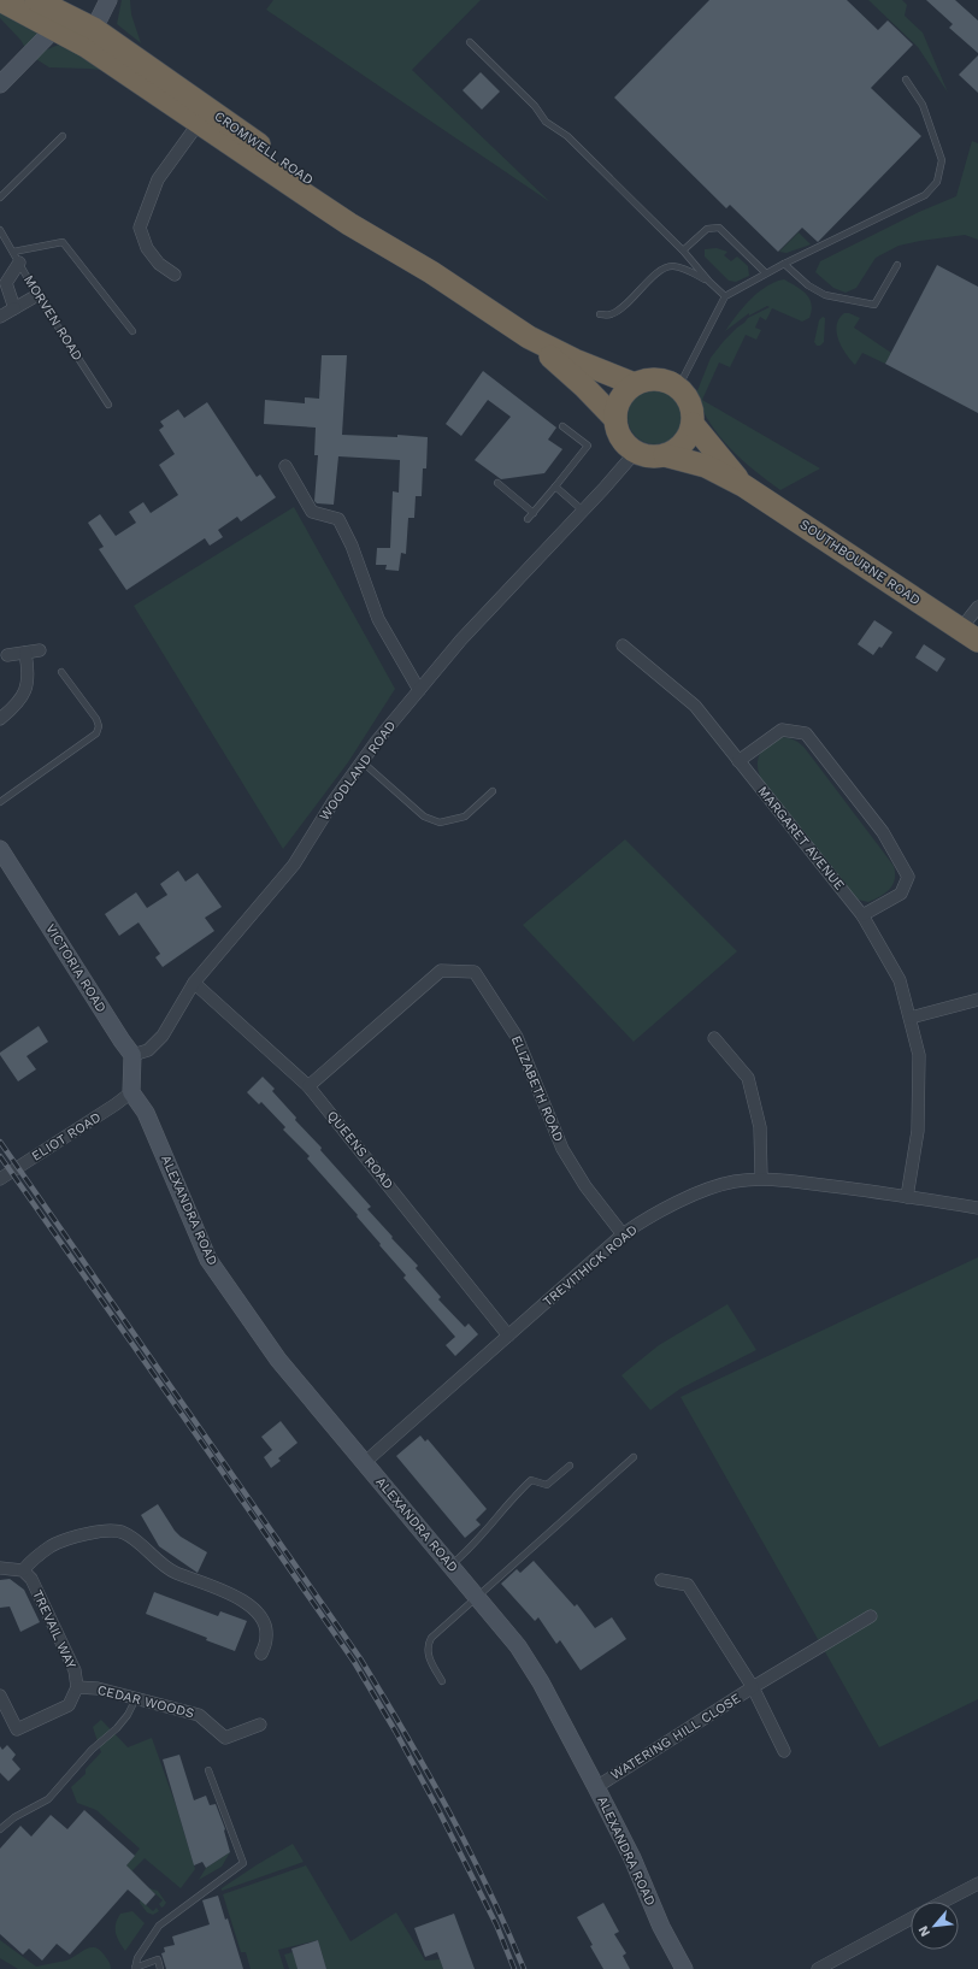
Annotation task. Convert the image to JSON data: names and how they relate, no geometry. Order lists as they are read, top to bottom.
{
  "streets": {
    "highway": ["CROMWELL ROAD", "SOUTHBOURNE ROAD"],
    "street": [
      "WOODLAND ROAD",
      "MARGARET AVENUE",
      "VICTORIA ROAD",
      "ELIZABETH ROAD",
      "ELIOT ROAD",
      "QUEENS ROAD",
      "ALEXANDRA ROAD",
      "TREVITHICK ROAD",
      "TREVAIL WAY",
      "CEDAR WOODS",
      "WATERING HILL CLOSE"
    ],
    "lane": ["MORVEN ROAD"]
  },
  "crossings": [
    ["CROMWELL ROAD", "SOUTHBOURNE ROAD"],
    ["CROMWELL ROAD", "WOODLAND ROAD"],
    ["SOUTHBOURNE ROAD", "WOODLAND ROAD"],
    ["WOODLAND ROAD", "VICTORIA ROAD"],
    ["WOODLAND ROAD", "QUEENS ROAD"],
    ["MARGARET AVENUE", "TREVITHICK ROAD"],
    ["ELIZABETH ROAD", "QUEENS ROAD"],
    ["ELIZABETH ROAD", "TREVITHICK ROAD"],
    ["ELIOT ROAD", "ALEXANDRA ROAD"],
    ["QUEENS ROAD", "TREVITHICK ROAD"],
    ["ALEXANDRA ROAD", "TREVITHICK ROAD"],
    ["ALEXANDRA ROAD", "WATERING HILL CLOSE"],
    ["TREVAIL WAY", "CEDAR WOODS"]
  ],
  "north": "bottom left"
}
